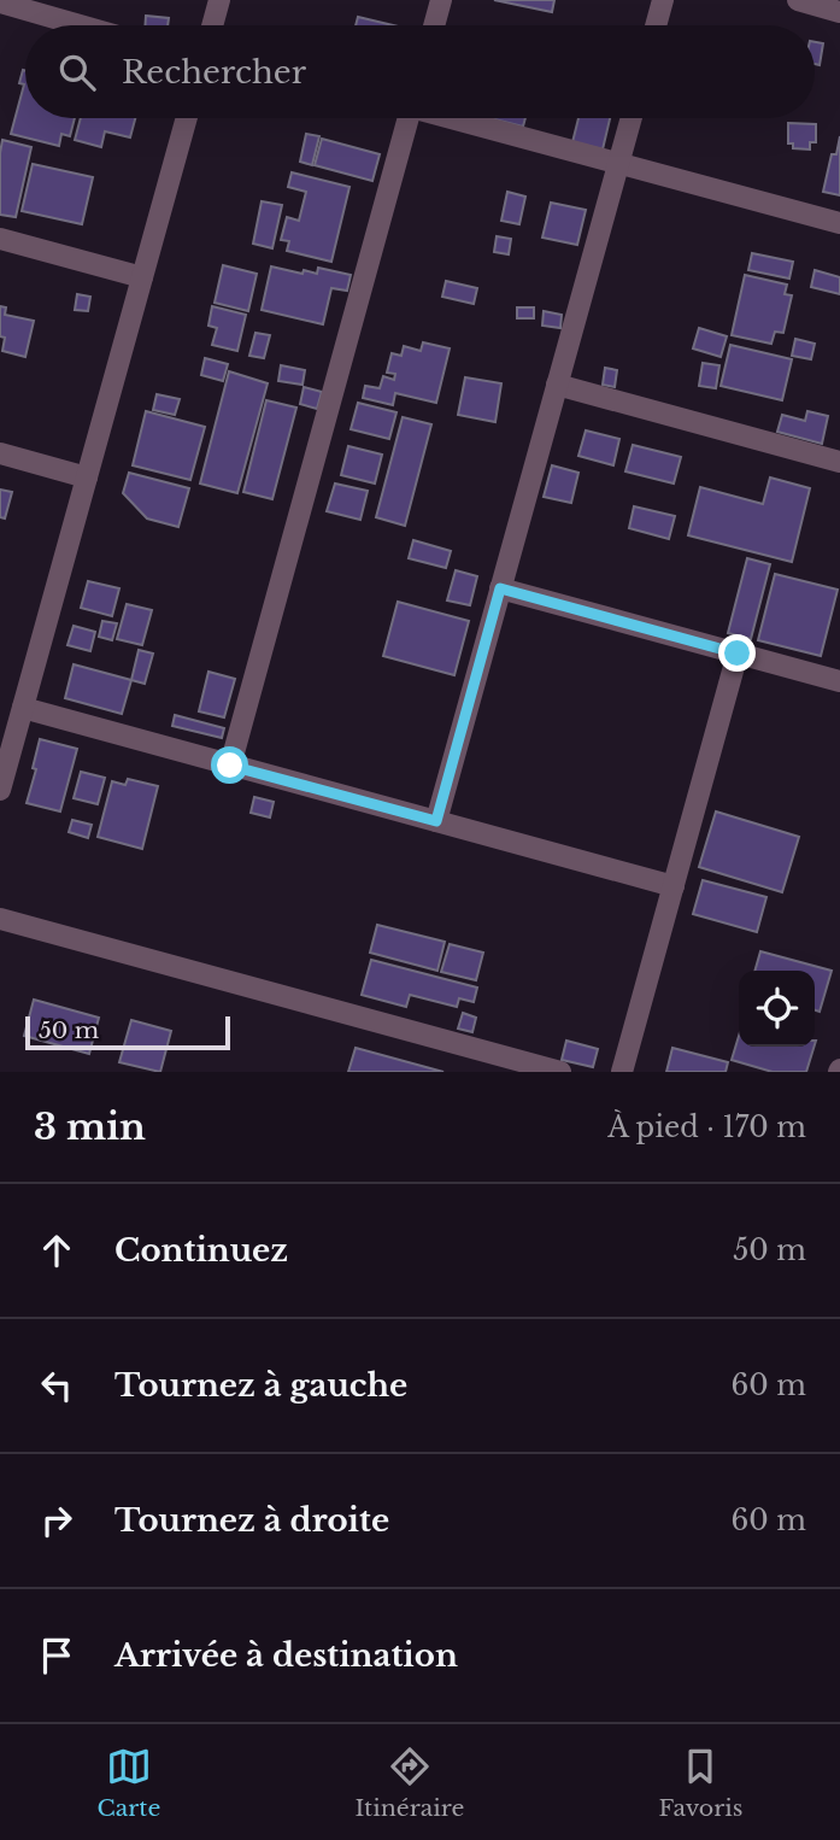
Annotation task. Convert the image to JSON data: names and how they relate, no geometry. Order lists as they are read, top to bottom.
{
  "scale_bar": "50 m",
  "page": {
    "search": "Rechercher",
    "scale": "50 m",
    "heading": ["3 min", "À pied · 170 m"],
    "list": [
      ["Continuez", "50 m"],
      ["Tournez à gauche", "60 m"],
      ["Tournez à droite", "60 m"],
      "Arrivée à destination"
    ],
    "nav": ["Carte", "Itinéraire", "Favoris"]
  }
}
